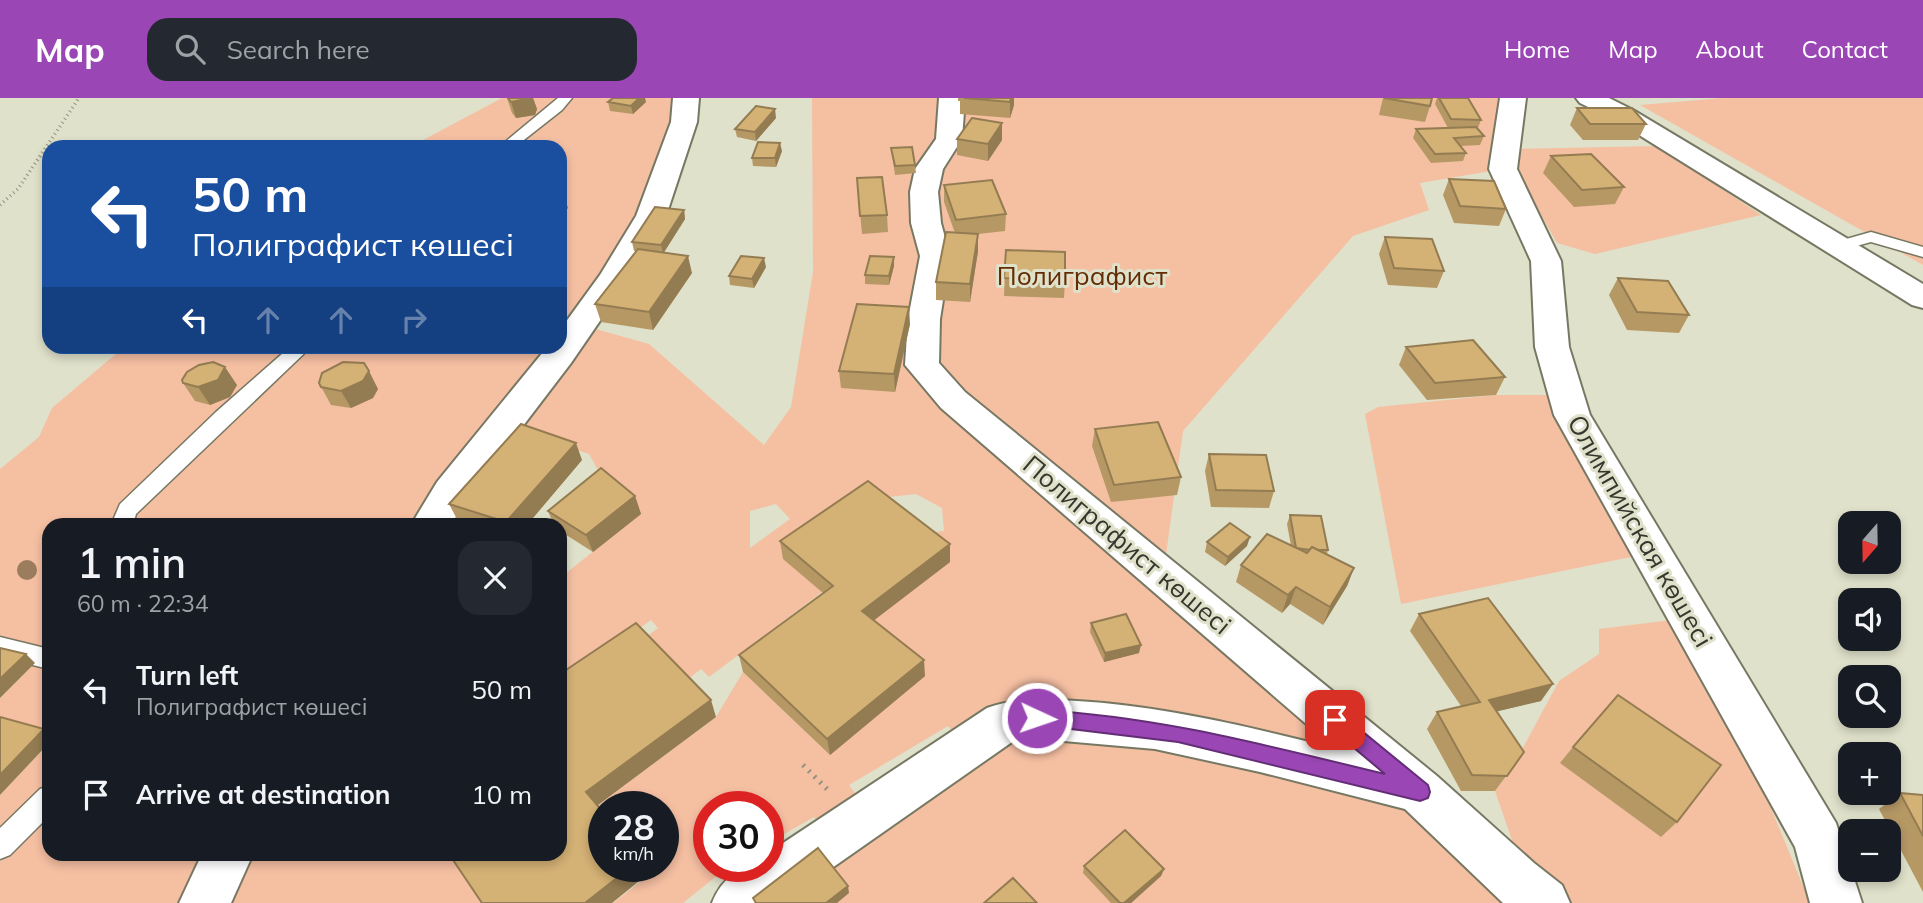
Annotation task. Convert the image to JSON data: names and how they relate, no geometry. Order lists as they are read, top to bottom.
{
  "streets": {
    "street": ["Олимпийская көшесі", "Полиграфист көшесі"]
  },
  "parks": ["Полиграфист"],
  "north": "bottom",
  "page": {
    "header": "Map",
    "search": "Search here",
    "nav": [
      "Home",
      "Map",
      "About",
      "Contact"
    ],
    "turn": ["50 m", "Полиграфист көшесі"],
    "map_buttons": ["+", "−"],
    "heading": ["1 min", "60 m · 22:34"],
    "list": [
      {
        "name": "Turn left",
        "note": "Полиграфист көшесі",
        "value": "50 m"
      },
      {
        "name": "Arrive at destination",
        "value": "10 m"
      }
    ],
    "speed": "28 km/h",
    "limit": "30"
  }
}
